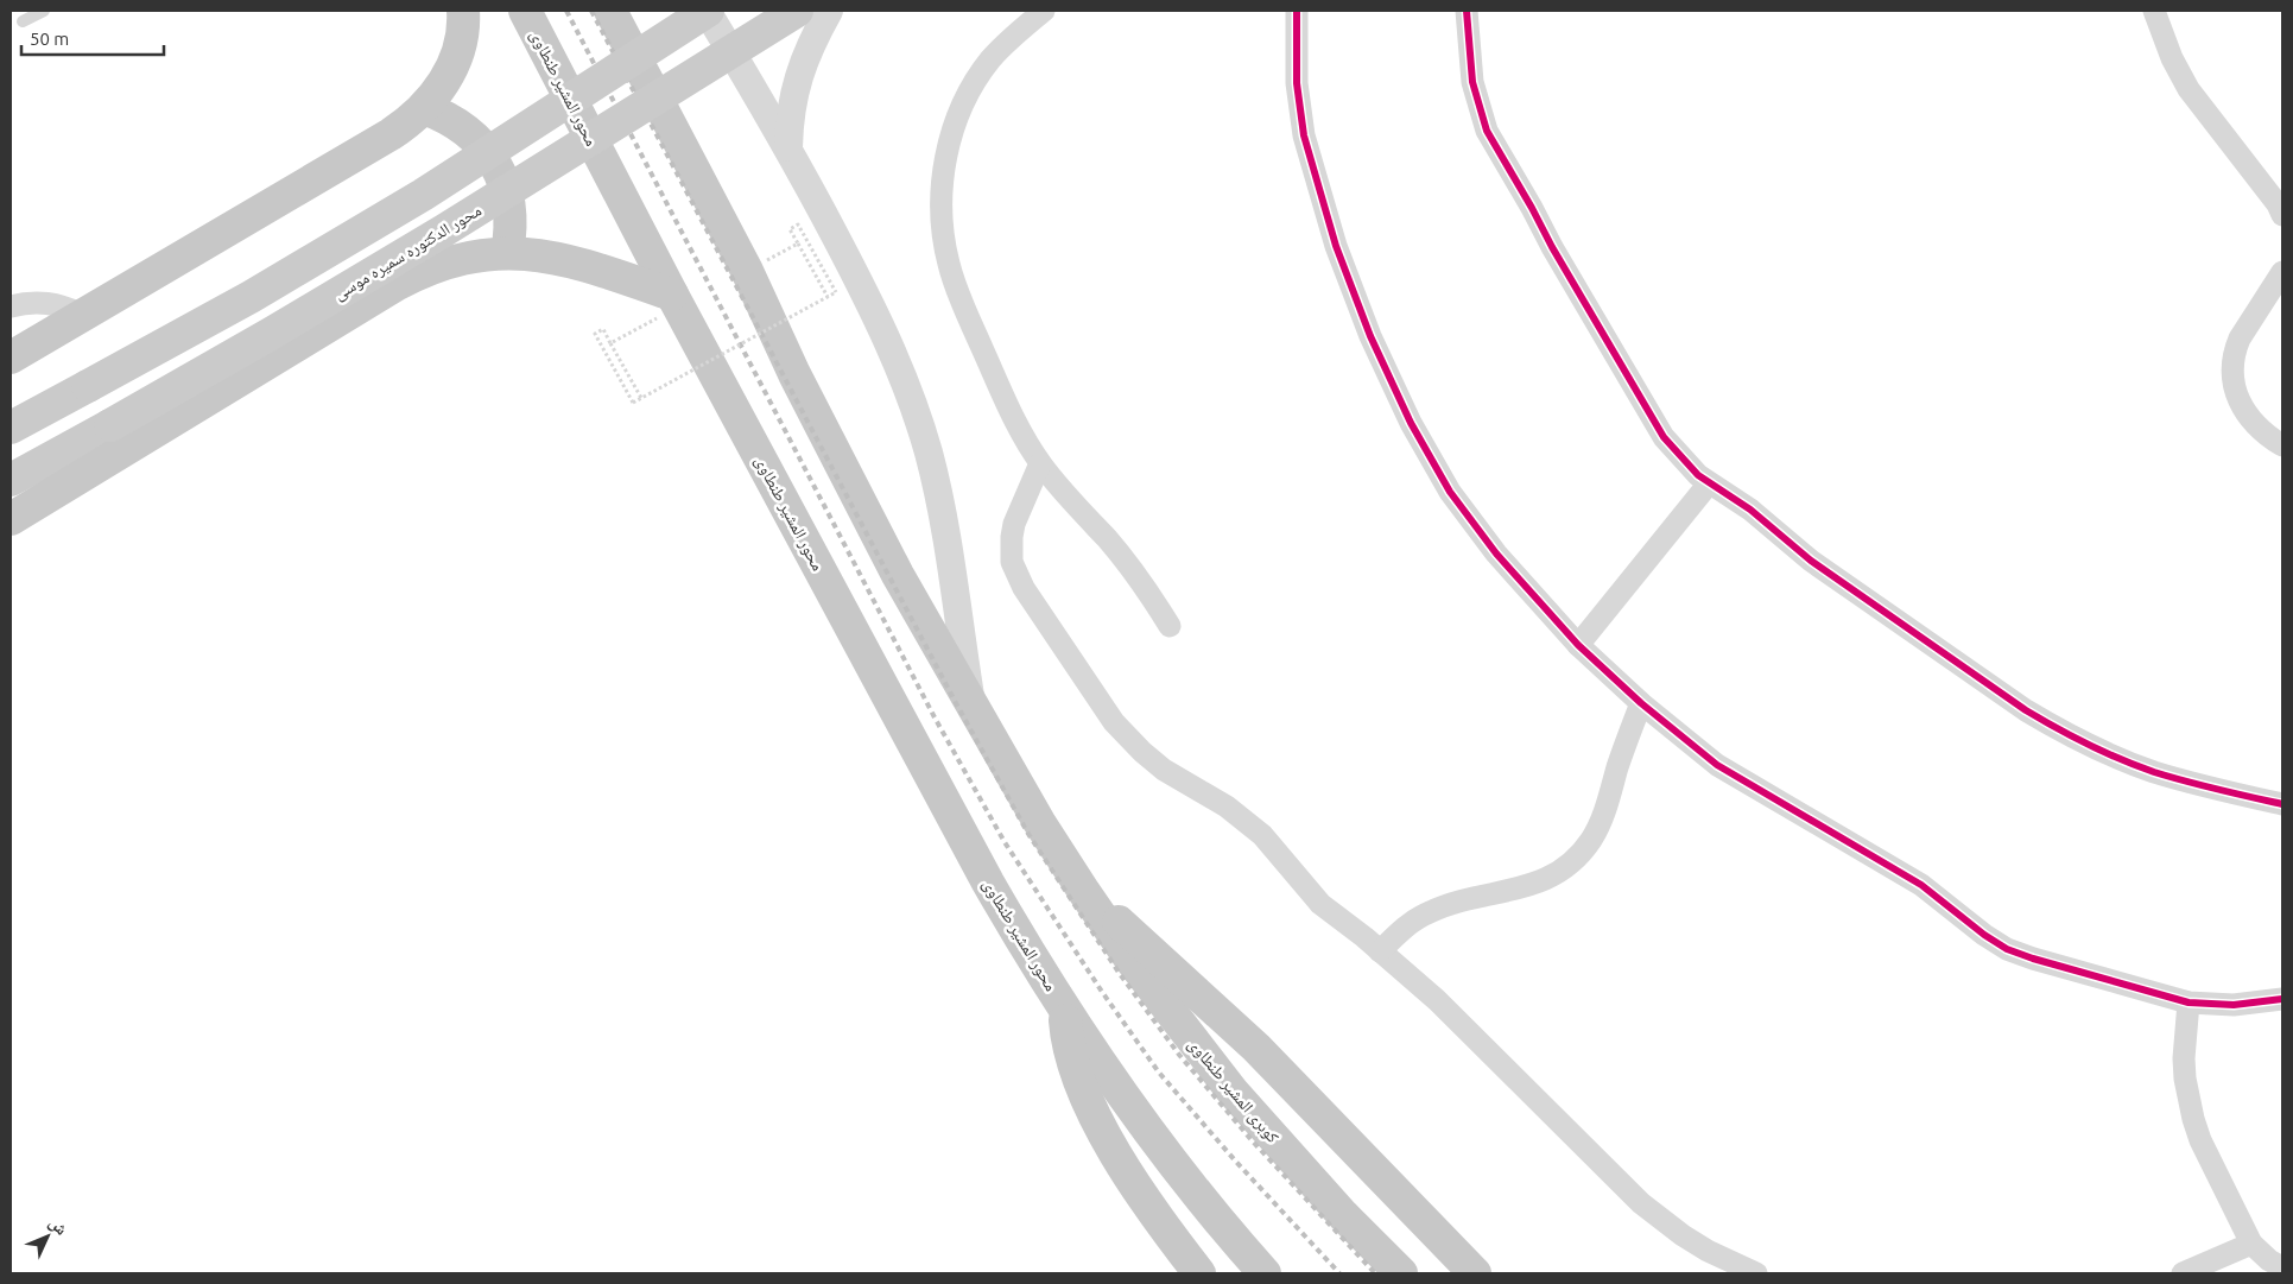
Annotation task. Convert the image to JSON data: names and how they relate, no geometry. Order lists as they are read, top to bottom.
{
  "streets": {
    "highway": ["محور المشير طنطاوى", "كوبرى المشير طنطاوى"],
    "main road": ["محور الدكتوره سميره موسى"]
  },
  "scale_bar": "50 m",
  "north": "top right"
}
